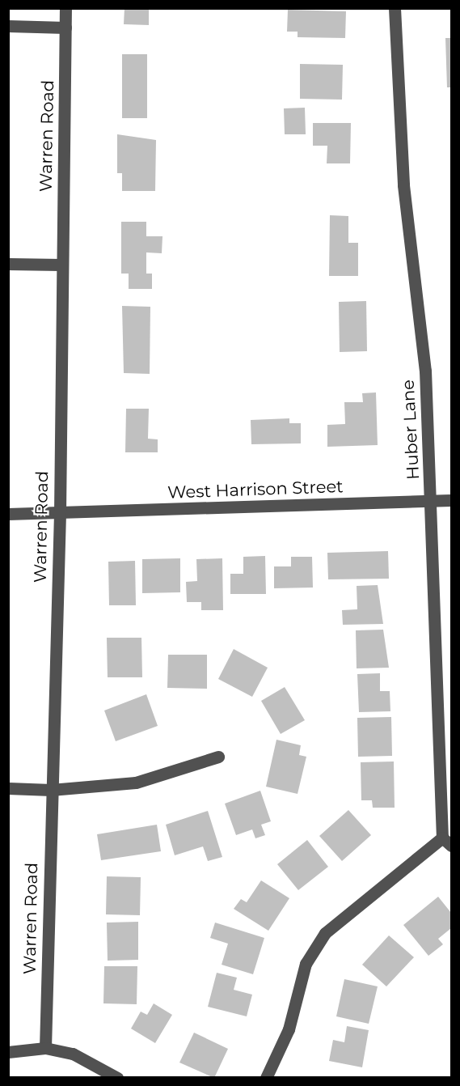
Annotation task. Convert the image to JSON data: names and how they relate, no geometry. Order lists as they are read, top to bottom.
{
  "streets": {
    "street": ["Warren Road", "Huber Lane", "West Harrison Street"]
  },
  "crossings": [
    ["Warren Road", "West Harrison Street"],
    ["Huber Lane", "West Harrison Street"]
  ]
}
